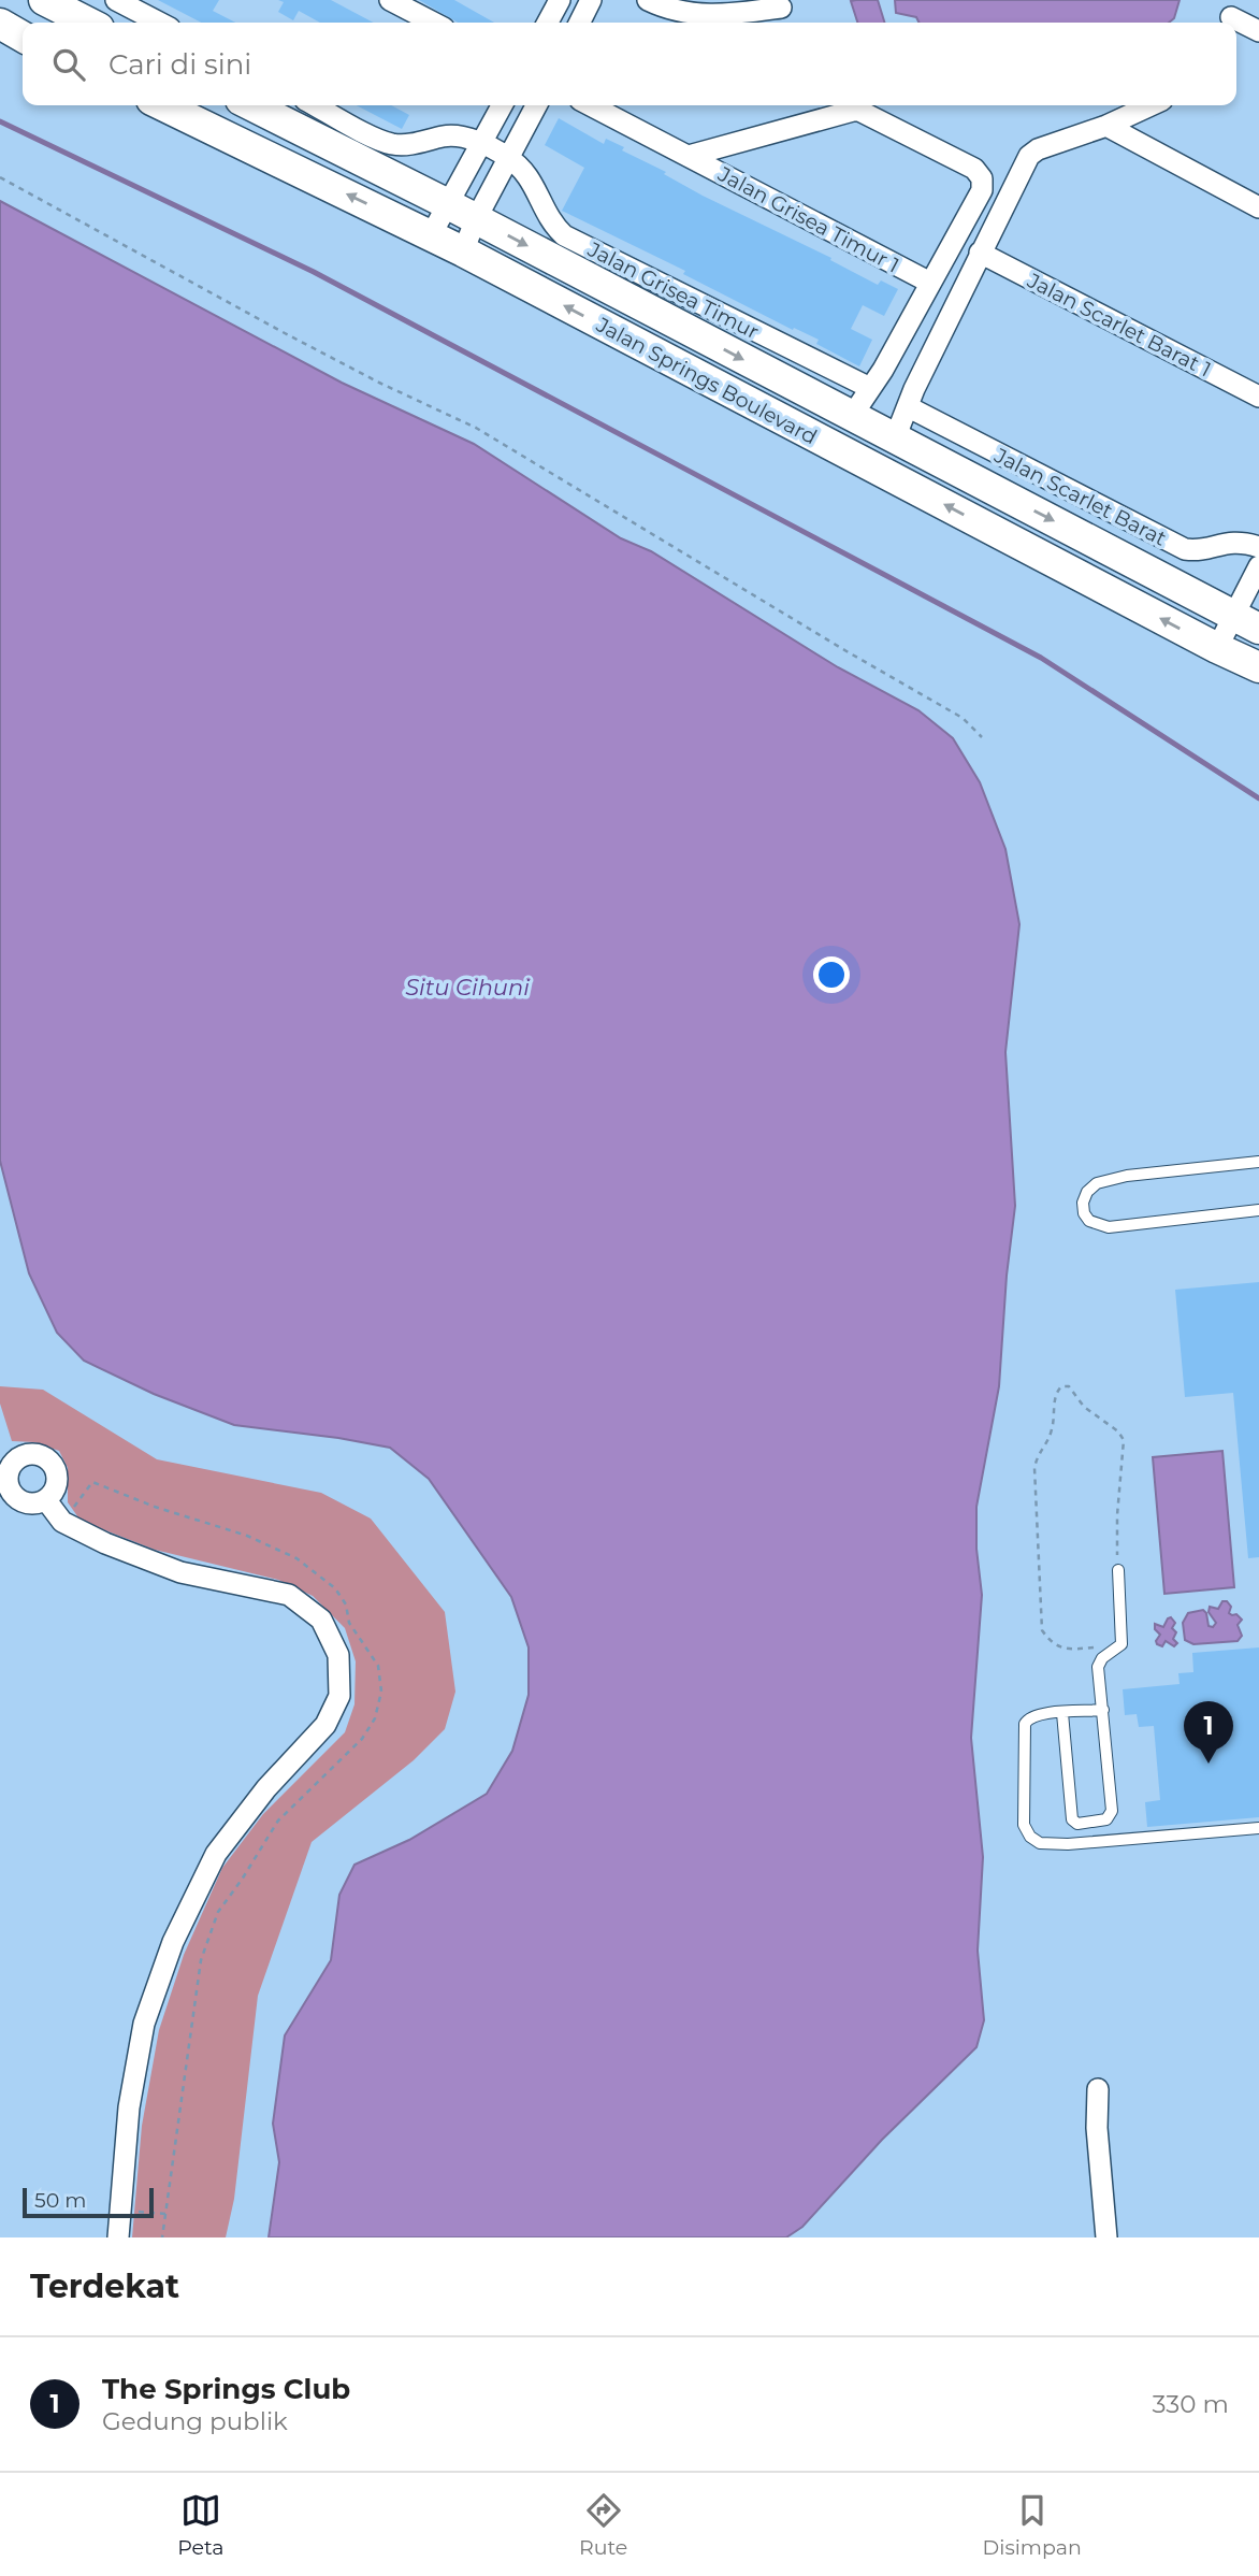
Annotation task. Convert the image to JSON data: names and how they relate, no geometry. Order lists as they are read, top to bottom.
{
  "streets": {
    "main road": ["Jalan Springs Boulevard"],
    "street": [
      "Jalan Grisea Timur 1",
      "Jalan Grisea Timur",
      "Jalan Scarlet Barat 1",
      "Jalan Scarlet Barat"
    ]
  },
  "water": ["Situ Cihuni"],
  "scale_bar": "50 m",
  "page": {
    "search": "Cari di sini",
    "pins": "1",
    "scale": "50 m",
    "heading": "Terdekat",
    "list": [
      {
        "mark": "1",
        "name": "The Springs Club",
        "note": "Gedung publik",
        "value": "330 m"
      }
    ],
    "nav": ["Peta", "Rute", "Disimpan"]
  }
}
